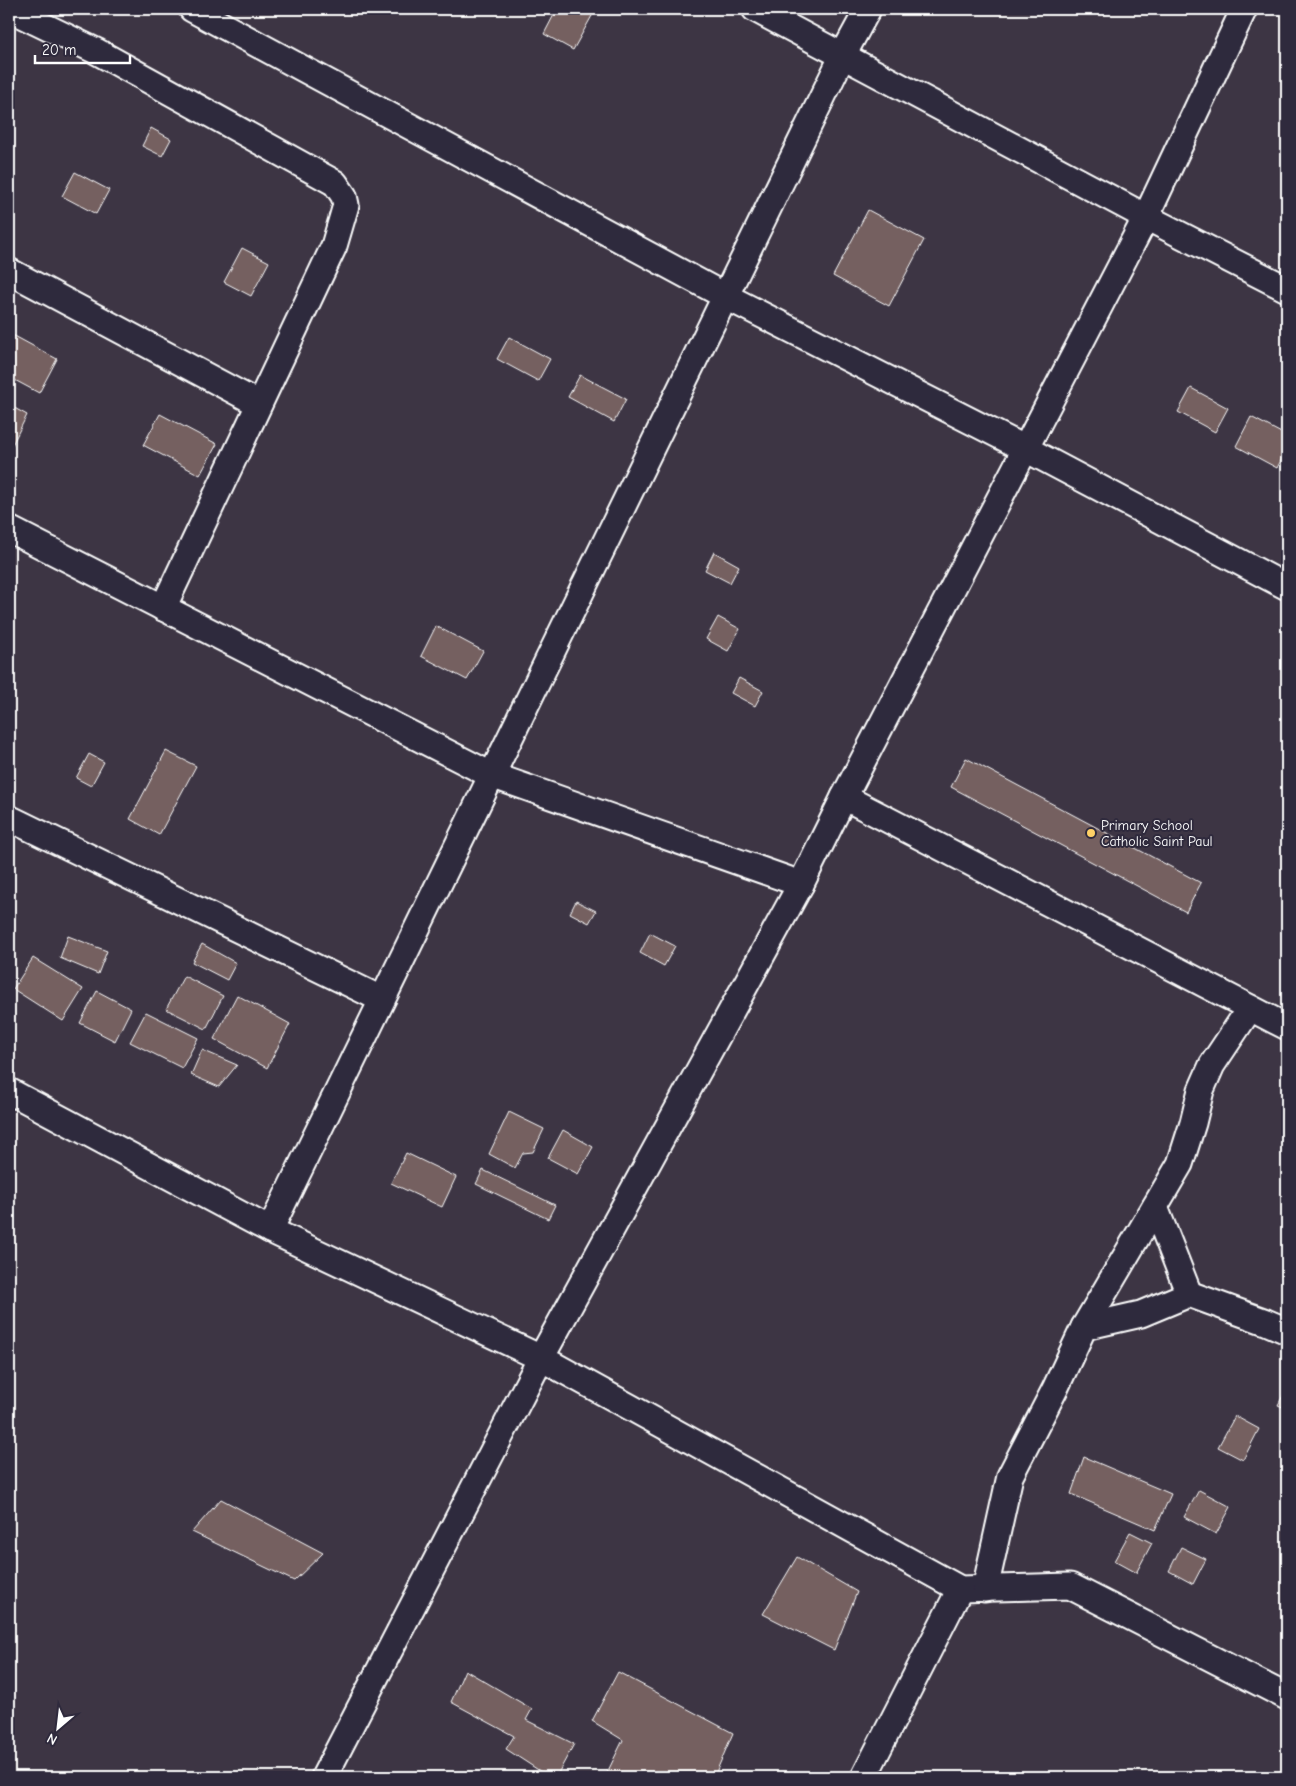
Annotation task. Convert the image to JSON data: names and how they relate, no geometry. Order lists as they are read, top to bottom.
{
  "places": ["Primary School Catholic Saint Paul"],
  "scale_bar": "20 m",
  "north": "bottom left"
}
